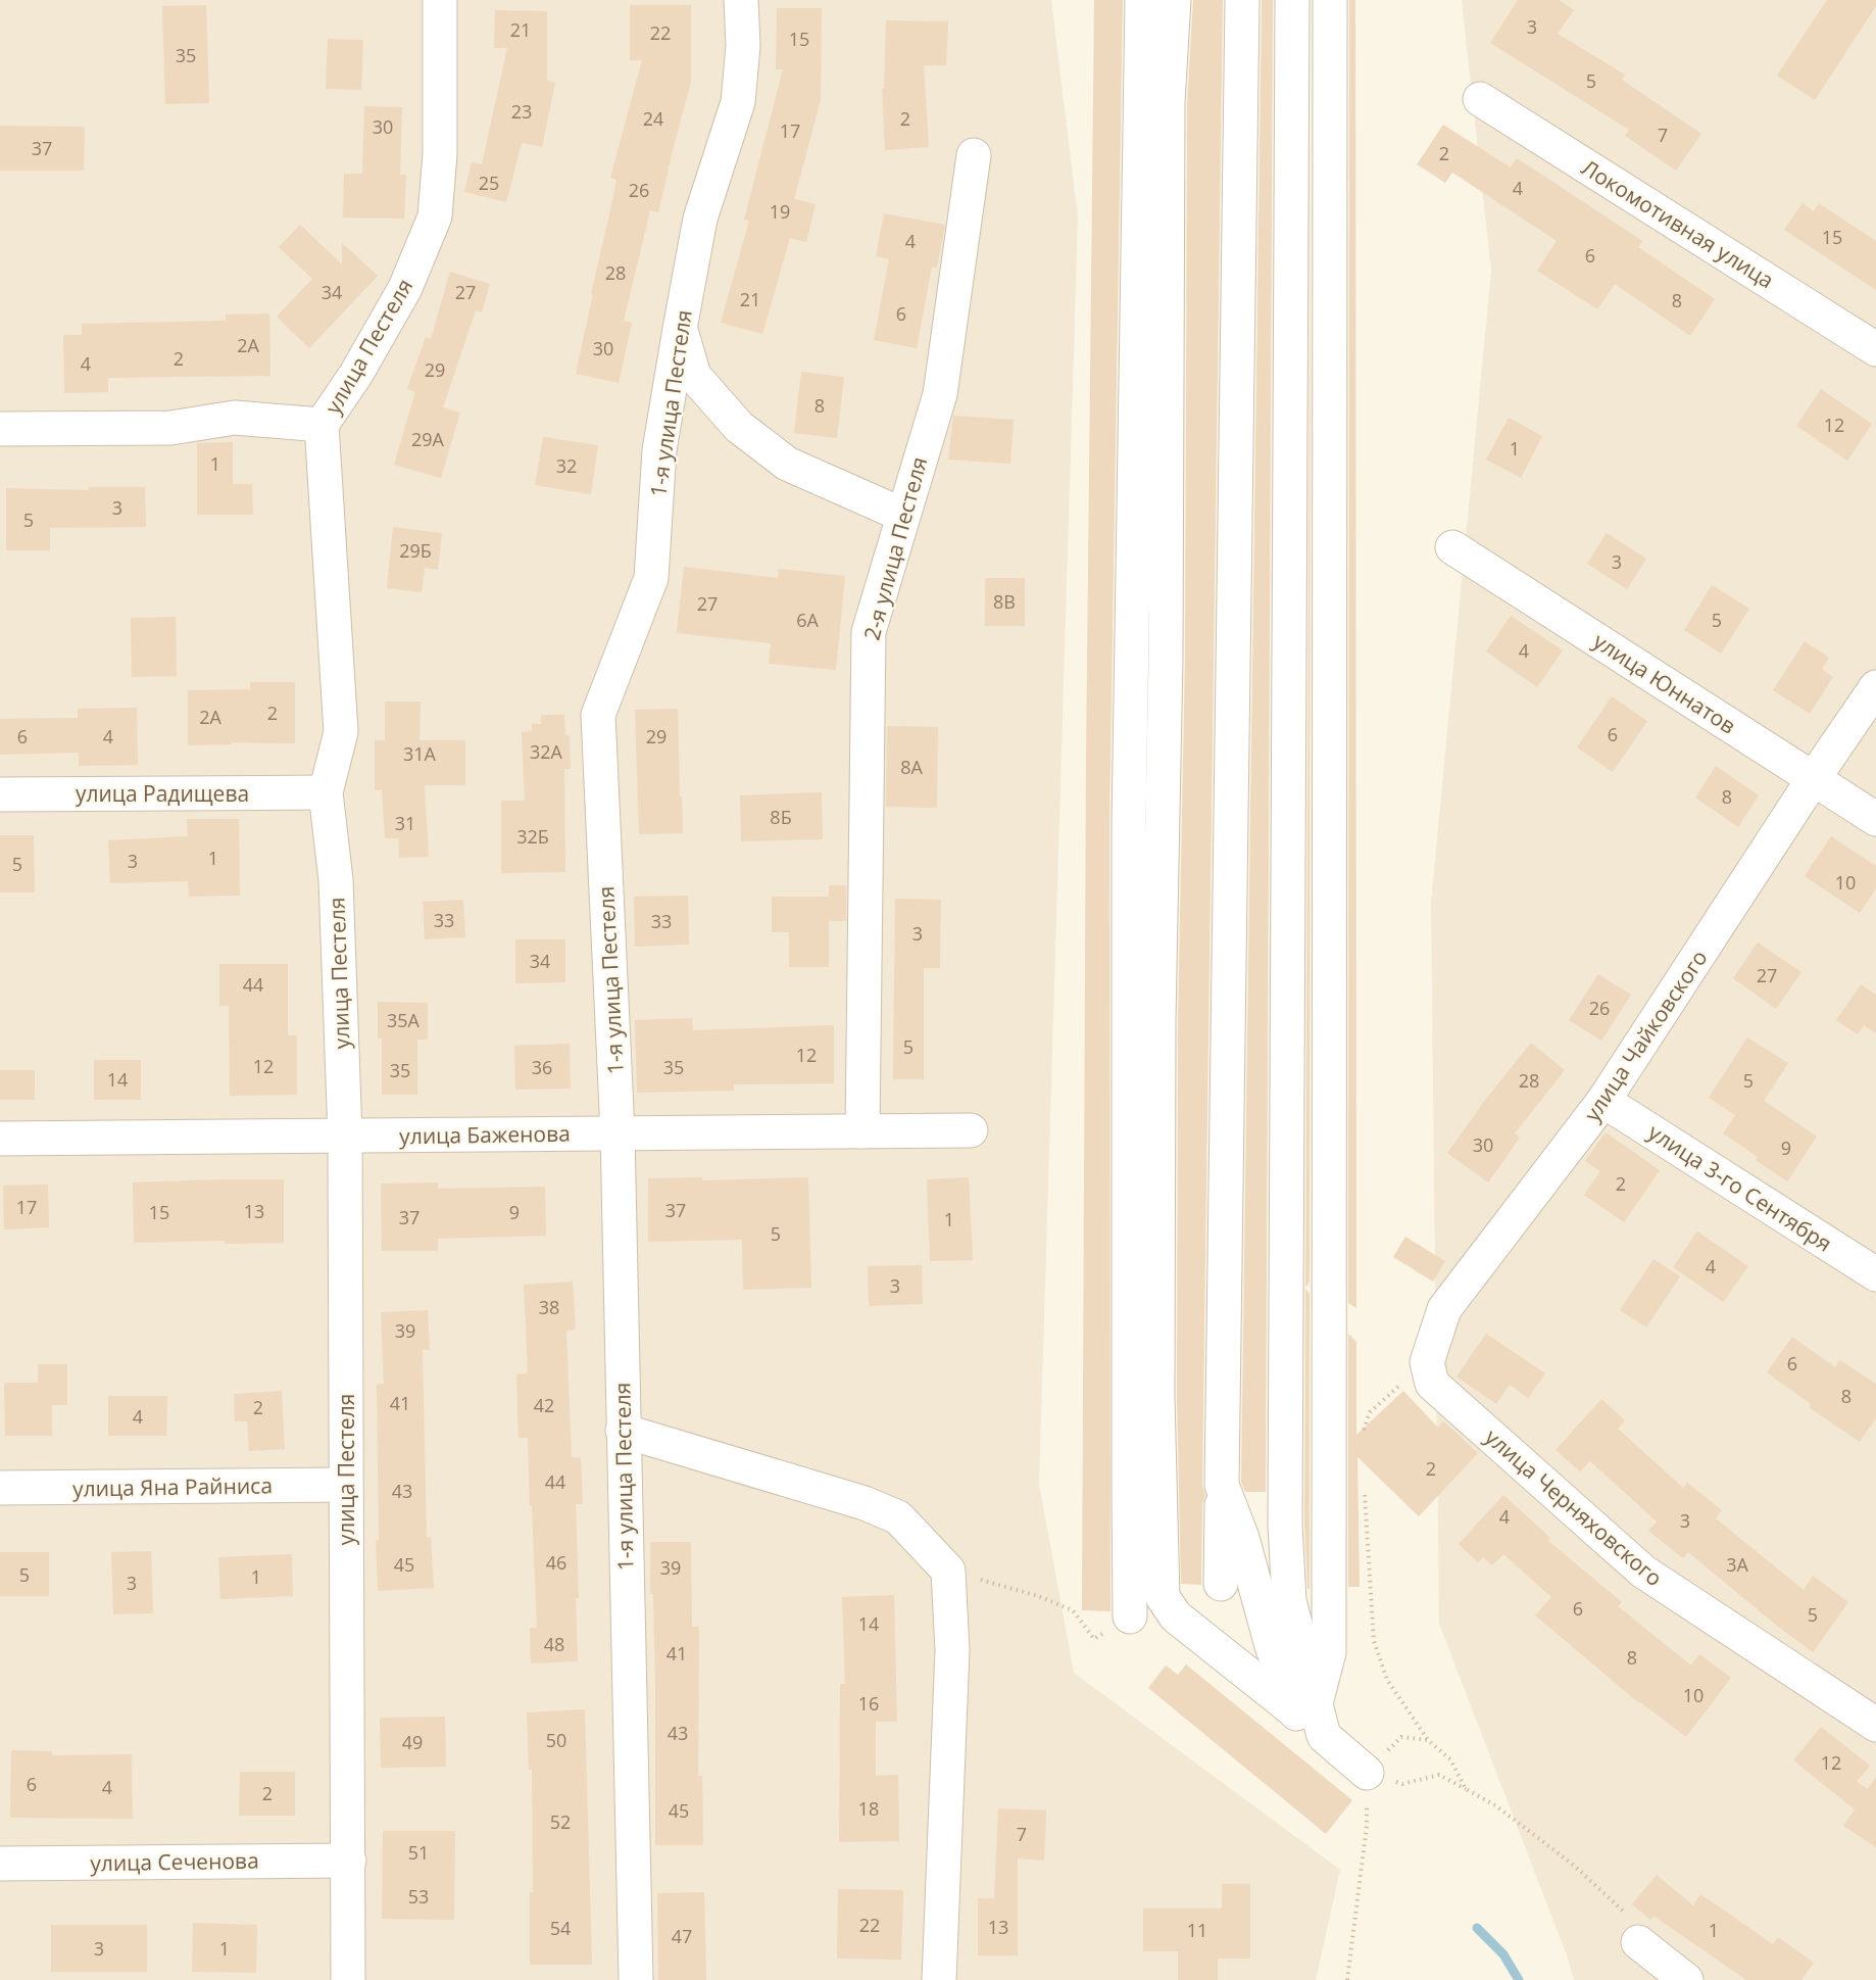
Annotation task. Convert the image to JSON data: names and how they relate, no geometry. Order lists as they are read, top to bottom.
{
  "streets": {
    "street": [
      "Локомотивная улица",
      "улица Пестеля",
      "1-я улица Пестеля",
      "2-я улица Пестеля",
      "улица Юннатов",
      "улица Радищева",
      "улица Чайковского",
      "улица Баженова",
      "улица 3-го Сентября",
      "улица Яна Райниса",
      "улица Черняховского",
      "улица Сеченова"
    ]
  },
  "crossings": [
    ["улица Пестеля", "улица Радищева"],
    ["улица Пестеля", "улица Баженова"],
    ["улица Пестеля", "улица Яна Райниса"],
    ["улица Пестеля", "улица Сеченова"],
    ["1-я улица Пестеля", "улица Баженова"],
    ["2-я улица Пестеля", "улица Баженова"],
    ["улица Юннатов", "улица Чайковского"],
    ["улица Чайковского", "улица 3-го Сентября"],
    ["улица Чайковского", "улица Черняховского"]
  ],
  "house_numbers": [
    "3",
    "21",
    "22",
    "15",
    "35",
    "5",
    "23",
    "24",
    "2",
    "30",
    "17",
    "7",
    "37",
    "2",
    "25",
    "4",
    "26",
    "19",
    "15",
    "4",
    "6",
    "28",
    "34",
    "27",
    "21",
    "8",
    "6",
    "2А",
    "30",
    "2",
    "4",
    "29",
    "8",
    "12",
    "29А",
    "1",
    "1",
    "32",
    "3",
    "5",
    "29Б",
    "3",
    "8В",
    "27",
    "6А",
    "5",
    "4",
    "2",
    "2А",
    "6",
    "6",
    "4",
    "29",
    "32А",
    "31А",
    "8А",
    "8",
    "8Б",
    "31",
    "32Б",
    "1",
    "3",
    "5",
    "10",
    "33",
    "33",
    "3",
    "34",
    "27",
    "44",
    "26",
    "35А",
    "5",
    "12",
    "12",
    "36",
    "35",
    "35",
    "14",
    "28",
    "5",
    "30",
    "9",
    "2",
    "17",
    "37",
    "13",
    "15",
    "9",
    "37",
    "1",
    "5",
    "4",
    "3",
    "38",
    "39",
    "6",
    "8",
    "41",
    "42",
    "2",
    "4",
    "2",
    "44",
    "43",
    "4",
    "3",
    "46",
    "45",
    "3А",
    "39",
    "5",
    "1",
    "3",
    "6",
    "5",
    "14",
    "48",
    "41",
    "8",
    "10",
    "16",
    "43",
    "50",
    "49",
    "12",
    "6",
    "4",
    "2",
    "18",
    "45",
    "52",
    "7",
    "51",
    "53",
    "22",
    "13",
    "54",
    "11",
    "1",
    "47",
    "3",
    "1"
  ]
}
